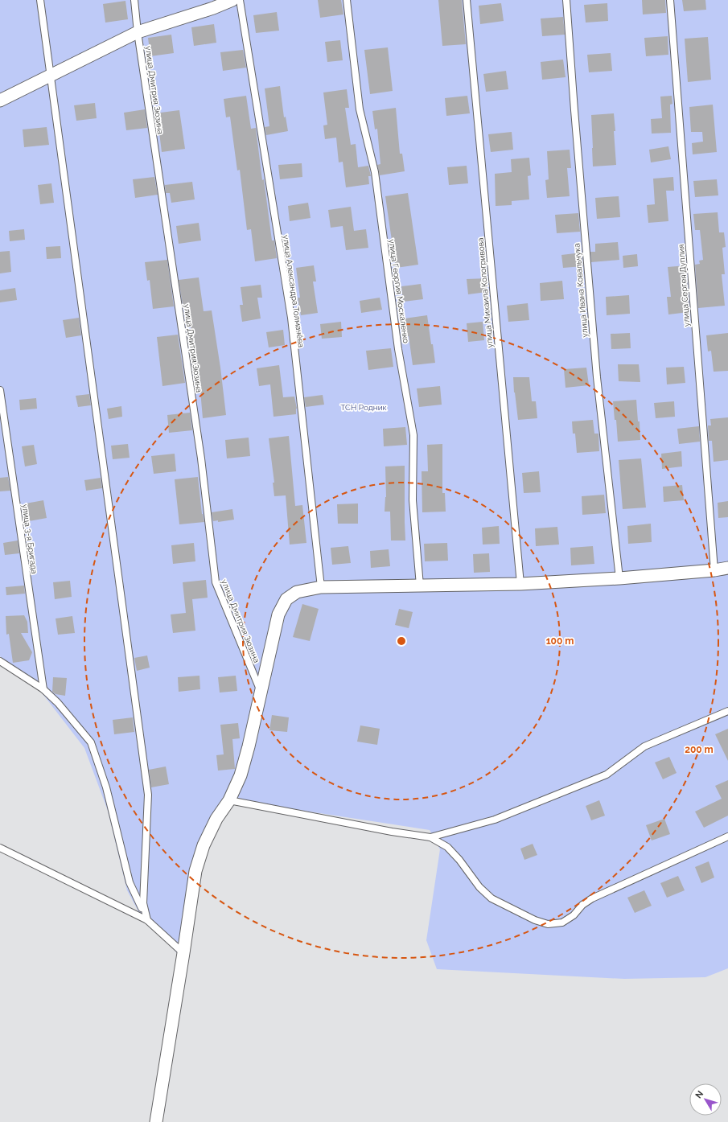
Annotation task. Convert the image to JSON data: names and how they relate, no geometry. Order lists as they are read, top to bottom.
{
  "streets": {
    "lane": [
      "улица Дмитрия Зюзина",
      "улица Сергея Дуплия",
      "улица Ивана Ковальчука",
      "улица Александра Толмачёва",
      "улица Георгия Москаленко",
      "улица Михаила Кологривова",
      "улица 3-я Бригада"
    ]
  },
  "parks": ["ТСН Родник"],
  "north": "top left",
  "rings": ["100 m", "200 m"]
}
